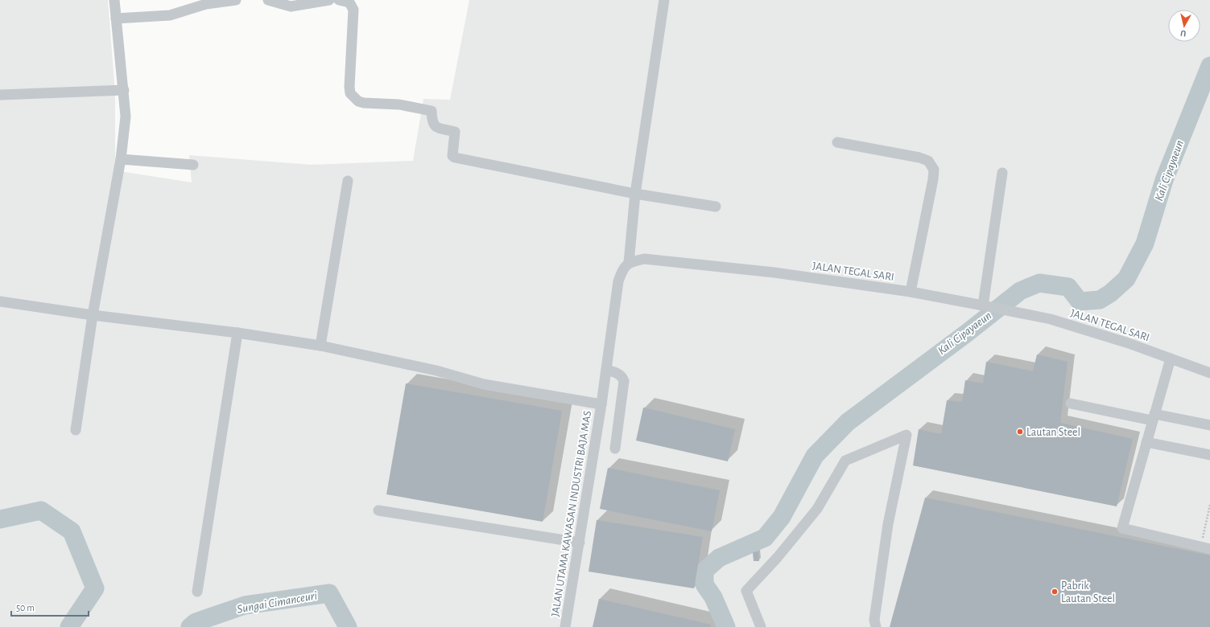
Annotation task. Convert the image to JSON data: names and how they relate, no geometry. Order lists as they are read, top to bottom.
{
  "streets": {
    "street": ["JALAN TEGAL SARI", "JALAN UTAMA KAWASAN INDUSTRI BAJA MAS"]
  },
  "water": ["Kali Cipayaeun", "Sungai Cimanceuri"],
  "places": ["Lautan Steel", "Pabrik Lautan Steel"],
  "scale_bar": "50 m",
  "north": "bottom"
}
